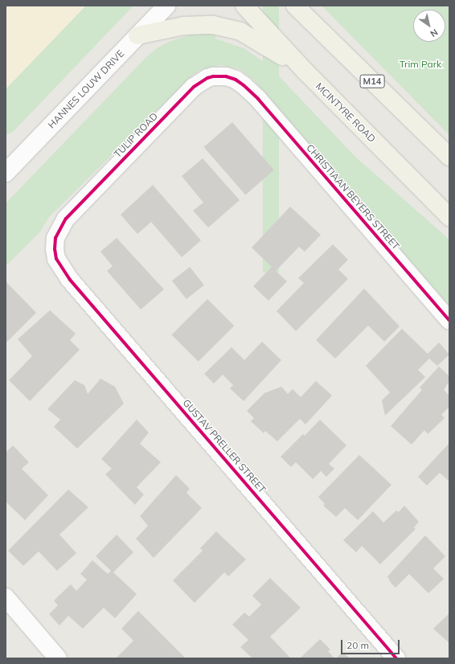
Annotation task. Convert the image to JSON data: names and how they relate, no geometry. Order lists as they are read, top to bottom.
{
  "streets": {
    "main road": ["M14", "MCINTYRE ROAD"],
    "street": [
      "HANNES LOUW DRIVE",
      "TULIP ROAD",
      "CHRISTIAAN BEYERS STREET",
      "GUSTAV PRELLER STREET"
    ]
  },
  "crossings": [
    ["TULIP ROAD", "CHRISTIAAN BEYERS STREET"],
    ["TULIP ROAD", "GUSTAV PRELLER STREET"]
  ],
  "parks": ["Trim Park"],
  "scale_bar": "20 m",
  "north": "bottom right"
}
